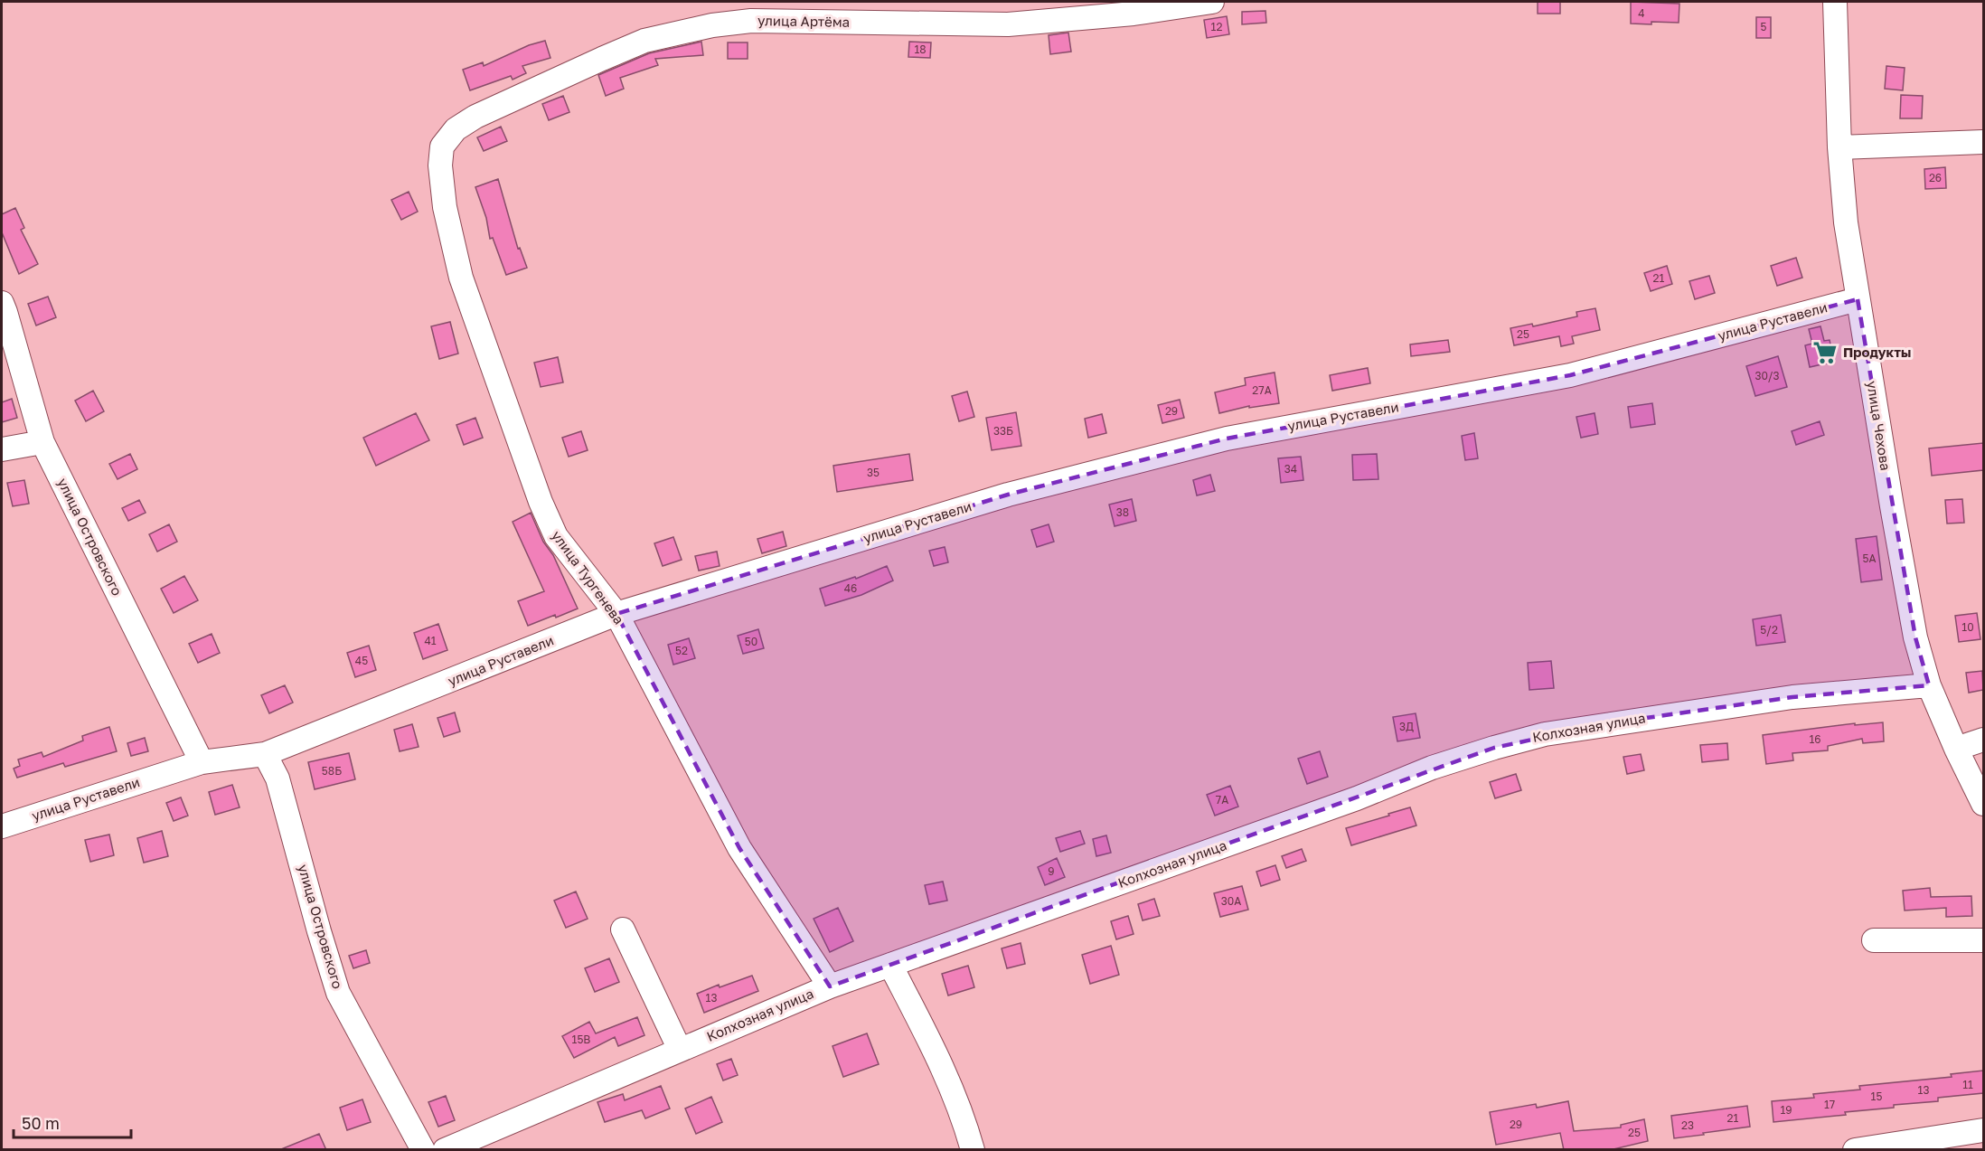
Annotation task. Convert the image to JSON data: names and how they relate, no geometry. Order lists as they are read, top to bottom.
{
  "streets": {
    "street": [
      "улица Артёма",
      "улица Руставели",
      "улица Чехова",
      "улица Островского",
      "улица Тургенева",
      "Колхозная улица"
    ]
  },
  "crossings": [
    ["улица Артёма", "улица Тургенева"],
    ["улица Руставели", "улица Чехова"],
    ["улица Руставели", "улица Островского"],
    ["улица Руставели", "улица Тургенева"],
    ["улица Чехова", "Колхозная улица"],
    ["улица Тургенева", "Колхозная улица"]
  ],
  "places": {
    "supermarket": ["Продукты"]
  },
  "house_numbers": [
    "4",
    "12",
    "5",
    "18",
    "26",
    "21",
    "25",
    "30/3",
    "27А",
    "29",
    "33Б",
    "34",
    "35",
    "38",
    "5А",
    "46",
    "10",
    "5/2",
    "41",
    "50",
    "52",
    "45",
    "3Д",
    "16",
    "58Б",
    "7А",
    "9",
    "30А",
    "13",
    "15В",
    "11",
    "13",
    "15",
    "17",
    "19",
    "21",
    "29",
    "23",
    "25"
  ],
  "scale_bar": "50 m"
}
